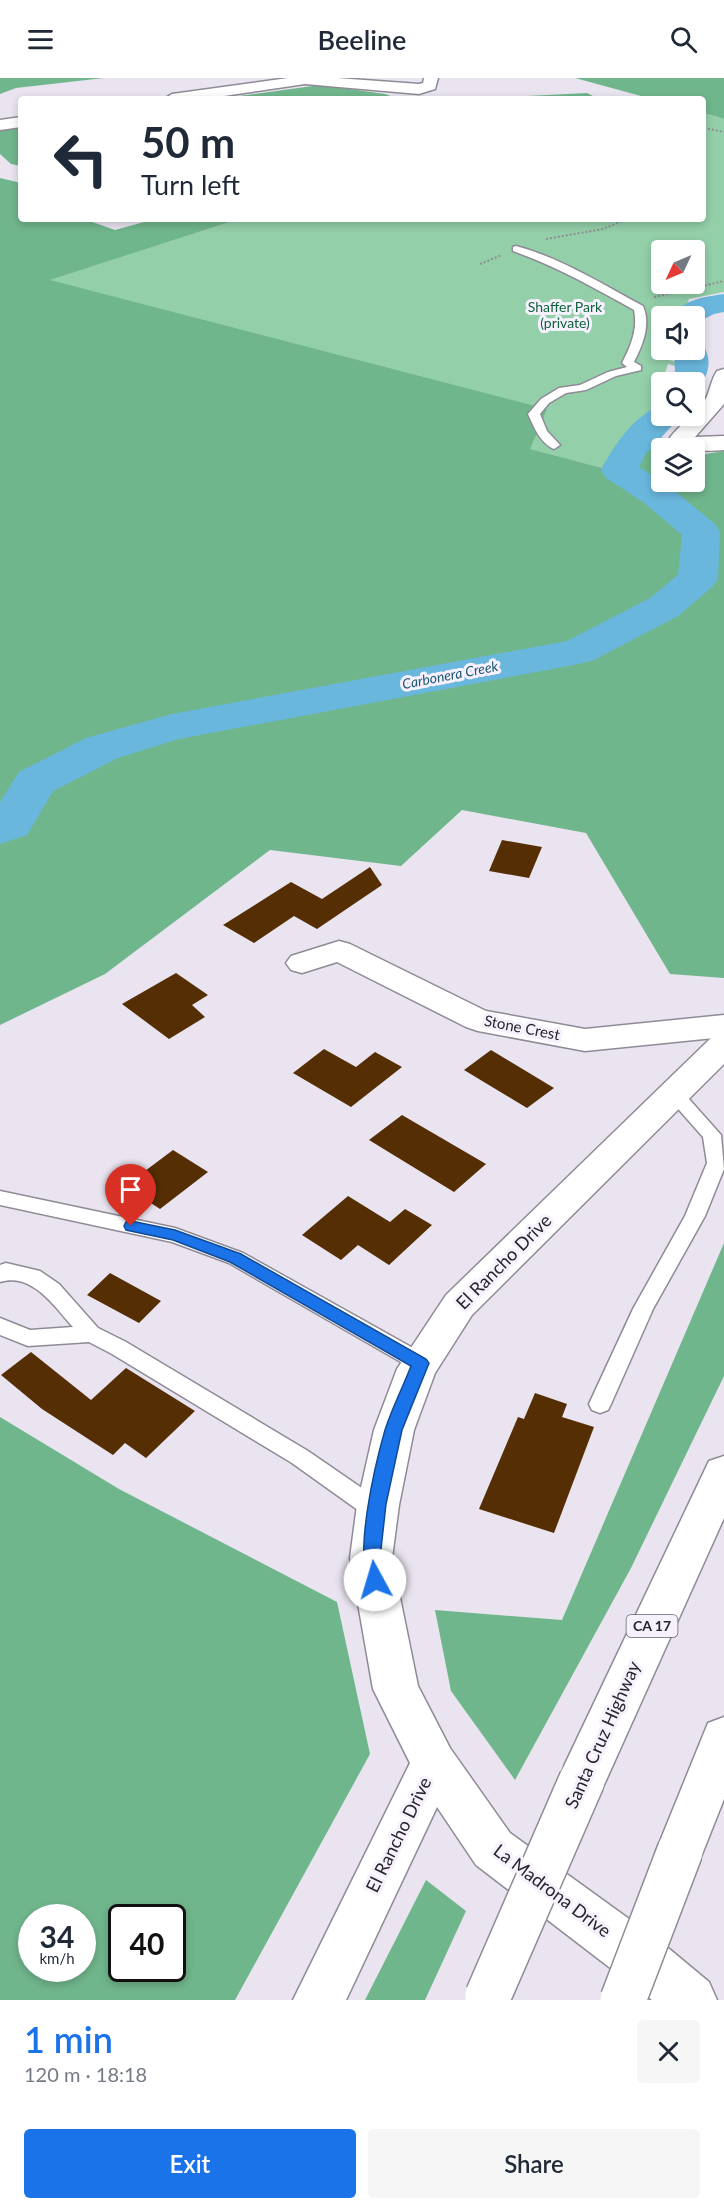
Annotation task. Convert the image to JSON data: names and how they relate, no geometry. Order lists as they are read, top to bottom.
{
  "streets": {
    "main road": [
      "Stone Crest",
      "El Rancho Drive",
      "CA 17",
      "Santa Cruz Highway",
      "La Madrona Drive"
    ]
  },
  "crossings": [
    ["El Rancho Drive", "La Madrona Drive"]
  ],
  "water": ["Carbonera Creek"],
  "parks": ["Shaffer Park (private)"],
  "north": "bottom left",
  "page": {
    "header": "Beeline",
    "turn": ["50 m", "Turn left"],
    "speed": "34 km/h",
    "limit": "40",
    "heading": ["1 min", "120 m · 18:18"],
    "buttons": ["Exit", "Share"]
  }
}
